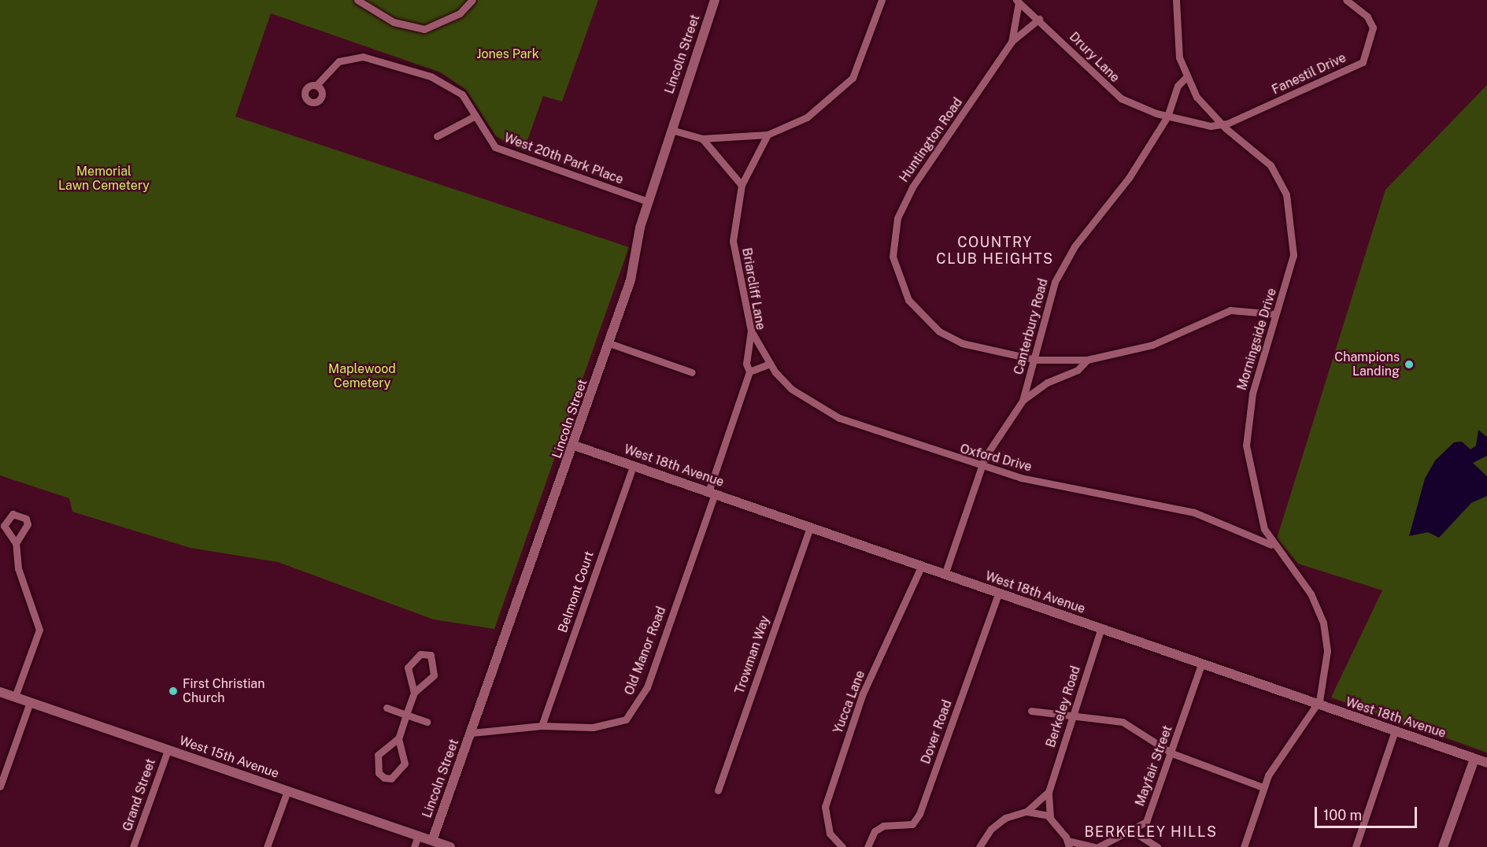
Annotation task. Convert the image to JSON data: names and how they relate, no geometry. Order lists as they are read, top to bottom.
{
  "streets": {
    "street": [
      "Lincoln Street",
      "Drury Lane",
      "Fanestil Drive",
      "Huntington Road",
      "West 20th Park Place",
      "Briarcliff Lane",
      "Canterbury Road",
      "Morningside Drive",
      "Oxford Drive",
      "West 18th Avenue",
      "Belmont Court",
      "Old Manor Road",
      "Trowman Way",
      "Yucca Lane",
      "Berkeley Road",
      "Dover Road",
      "West 15th Avenue",
      "Mayfair Street",
      "Grand Street"
    ]
  },
  "crossings": [
    ["Lincoln Street", "West 20th Park Place"],
    ["Lincoln Street", "West 18th Avenue"],
    ["Lincoln Street", "Old Manor Road"],
    ["Lincoln Street", "West 15th Avenue"],
    ["Drury Lane", "Fanestil Drive"],
    ["Drury Lane", "Huntington Road"],
    ["Drury Lane", "Canterbury Road"],
    ["Drury Lane", "Morningside Drive"],
    ["Fanestil Drive", "Morningside Drive"],
    ["Huntington Road", "Canterbury Road"],
    ["Huntington Road", "Morningside Drive"],
    ["Briarcliff Lane", "Oxford Drive"],
    ["Briarcliff Lane", "West 18th Avenue"],
    ["Briarcliff Lane", "Old Manor Road"],
    ["Canterbury Road", "Morningside Drive"],
    ["Canterbury Road", "Oxford Drive"],
    ["Canterbury Road", "West 18th Avenue"],
    ["Morningside Drive", "Oxford Drive"],
    ["Morningside Drive", "West 18th Avenue"],
    ["West 18th Avenue", "Belmont Court"],
    ["West 18th Avenue", "Old Manor Road"],
    ["West 18th Avenue", "Trowman Way"],
    ["West 18th Avenue", "Yucca Lane"],
    ["West 18th Avenue", "Berkeley Road"],
    ["West 18th Avenue", "Dover Road"],
    ["West 18th Avenue", "Mayfair Street"],
    ["Belmont Court", "Old Manor Road"],
    ["Berkeley Road", "Mayfair Street"],
    ["West 15th Avenue", "Grand Street"]
  ],
  "districts": ["COUNTRY CLUB HEIGHTS", "BERKELEY HILLS"],
  "parks": ["Jones Park", "Memorial Lawn Cemetery", "Maplewood Cemetery"],
  "places": ["Champions Landing", "First Christian Church"],
  "scale_bar": "100 m"
}
